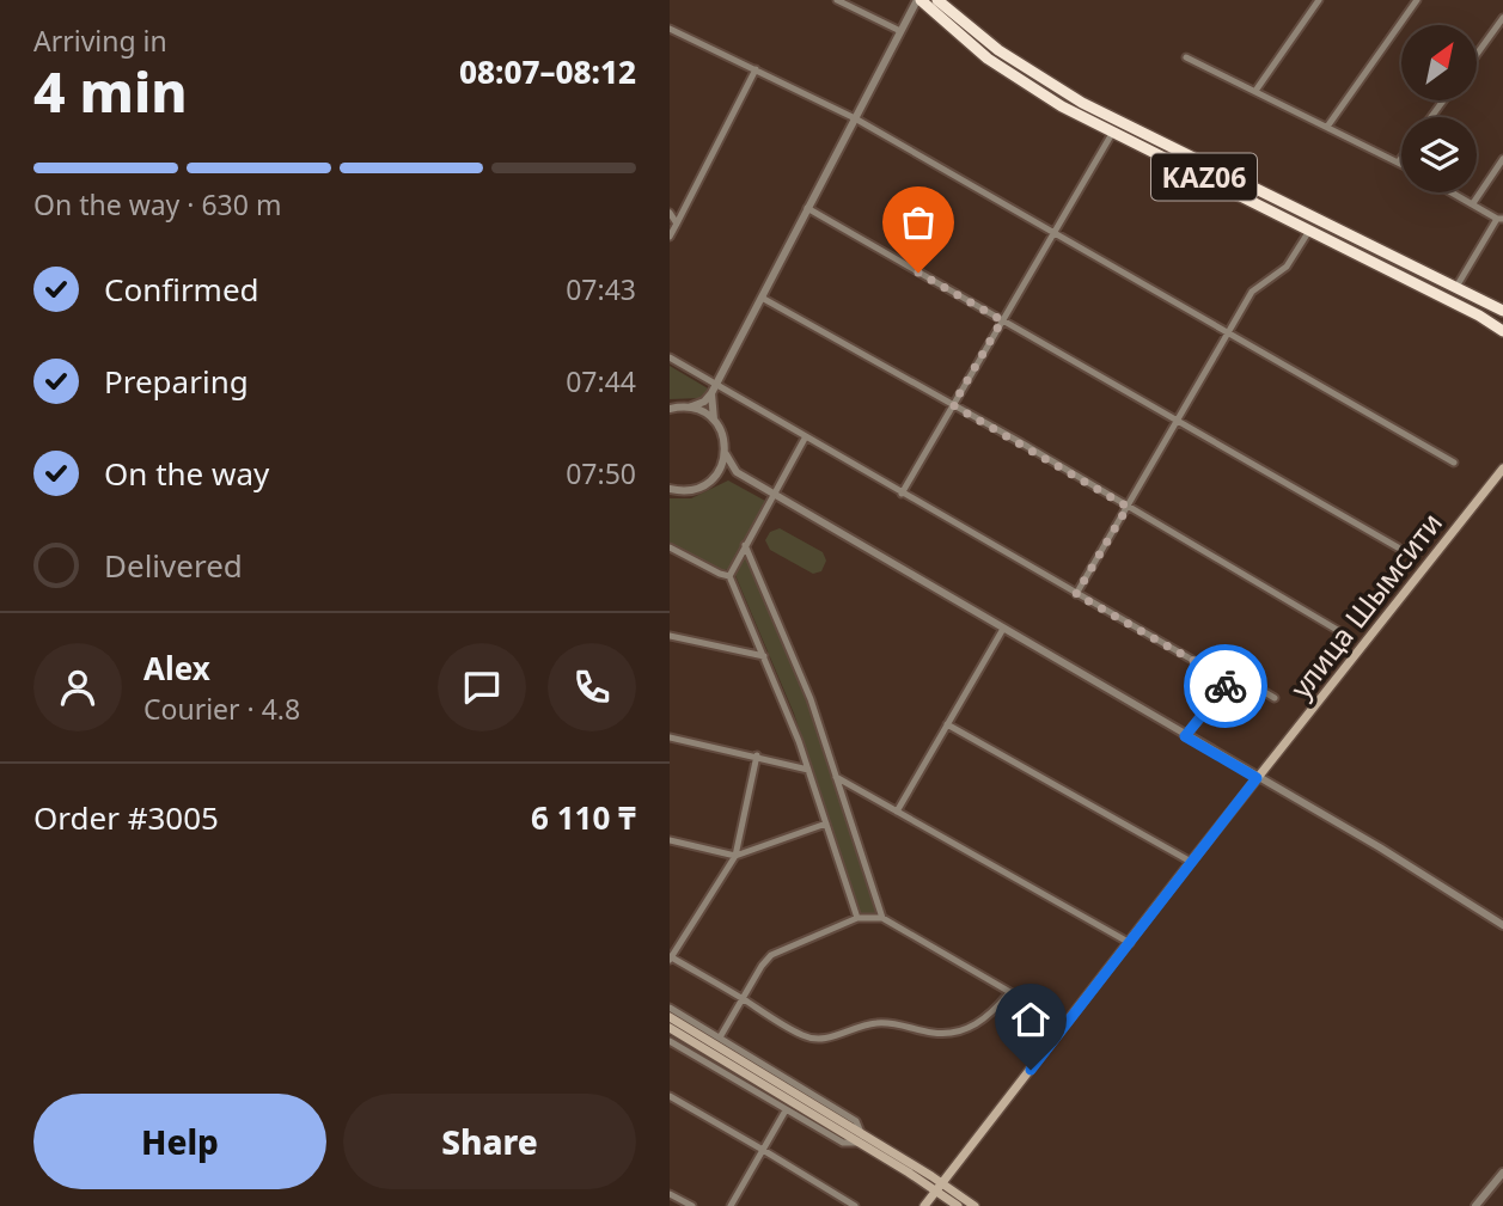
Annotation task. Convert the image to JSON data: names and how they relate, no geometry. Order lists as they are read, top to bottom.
{
  "streets": {
    "highway": ["KАZ06"],
    "main road": ["улица Шымсити"]
  },
  "north": "top right",
  "page": {
    "heading": ["4 min", "Arriving in", "08:07–08:12"],
    "panel": [
      "Alex",
      "Courier · 4.8",
      "Order #3005",
      "6 110 ₸"
    ],
    "bar": "On the way · 630 m",
    "list": [
      ["Confirmed", "07:43"],
      ["Preparing", "07:44"],
      ["On the way", "07:50"],
      "Delivered"
    ],
    "buttons": ["Help", "Share"]
  }
}
